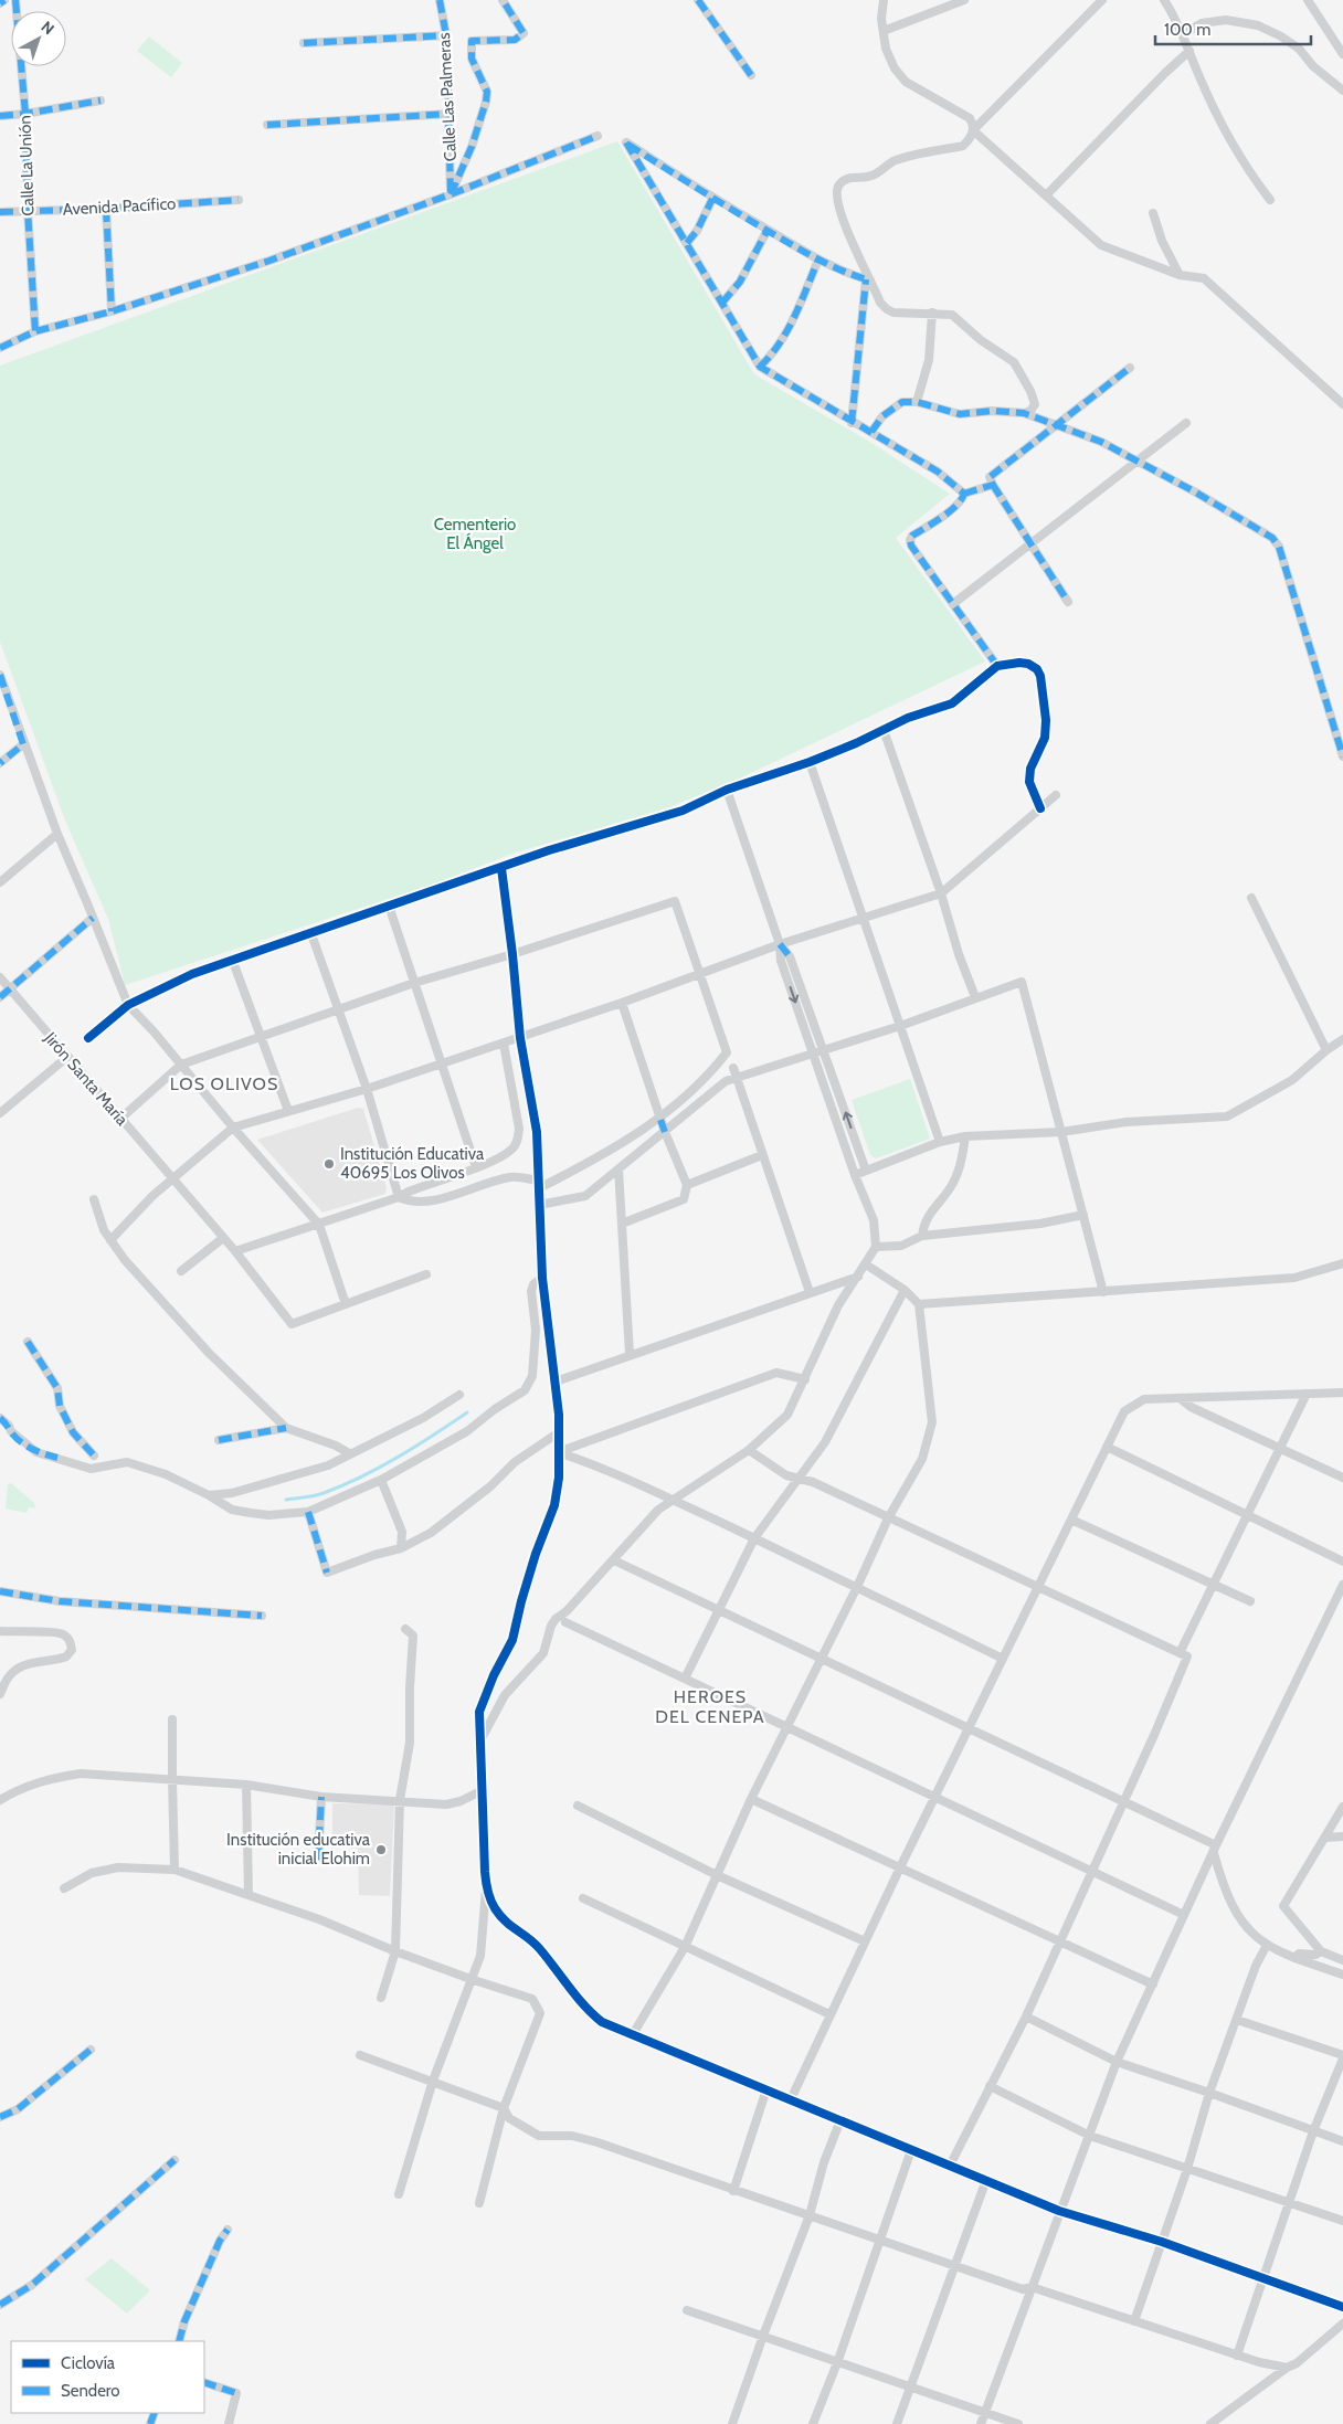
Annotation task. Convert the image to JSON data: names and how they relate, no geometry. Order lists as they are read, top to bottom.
{
  "streets": {
    "street": [
      "Calle Las Palmeras",
      "Calle La Unión",
      "Avenida Pacífico",
      "Jirón Santa María"
    ]
  },
  "crossings": [
    ["Calle La Unión", "Avenida Pacífico"]
  ],
  "districts": ["LOS OLIVOS", "HEROES DEL CENEPA"],
  "parks": ["Cementerio El Ángel"],
  "places": ["Institución Educativa 40695 Los Olivos", "Institución educativa inicial Elohim"],
  "legend": ["Ciclovía", "Sendero"],
  "scale_bar": "100 m",
  "north": "top right"
}
